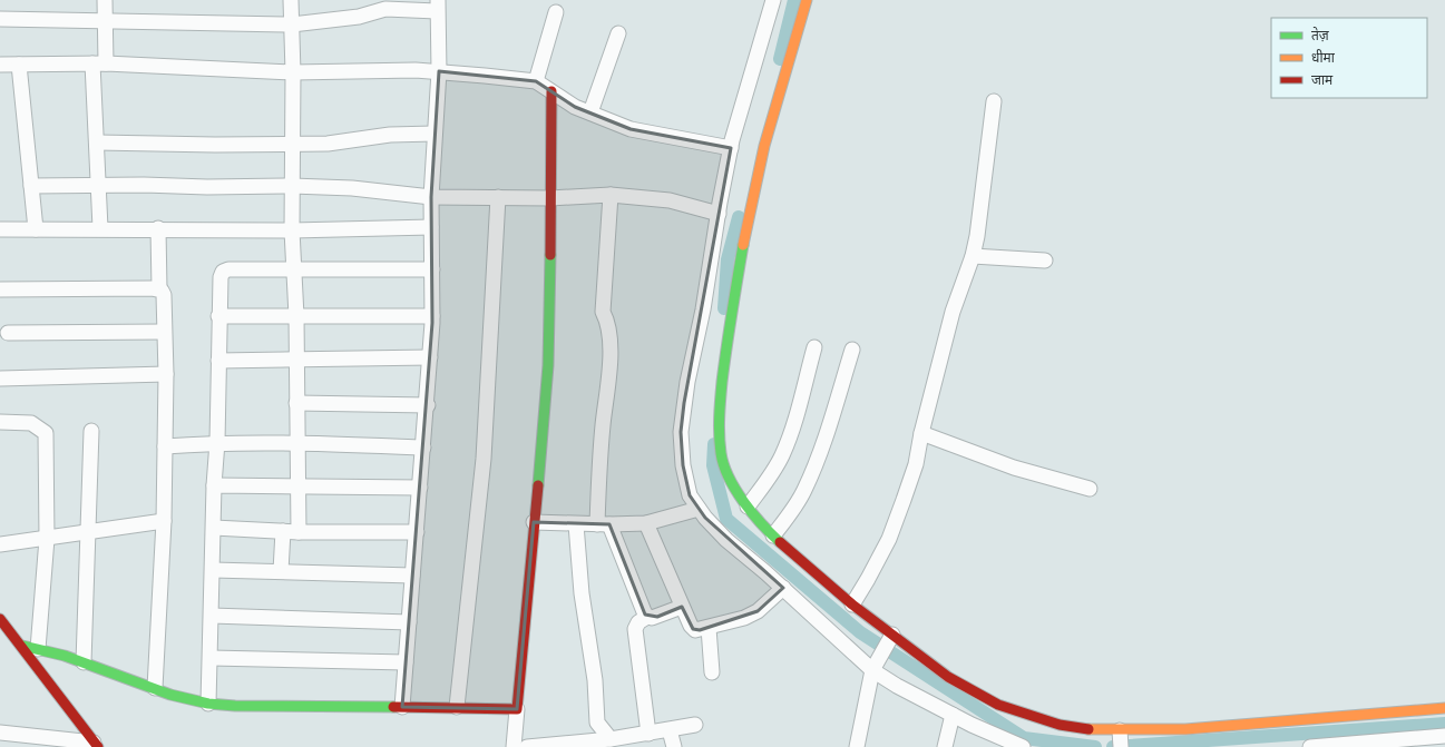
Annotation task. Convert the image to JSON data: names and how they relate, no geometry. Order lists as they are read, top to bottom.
{
  "legend": ["तेज़", "धीमा", "जाम"]
}
